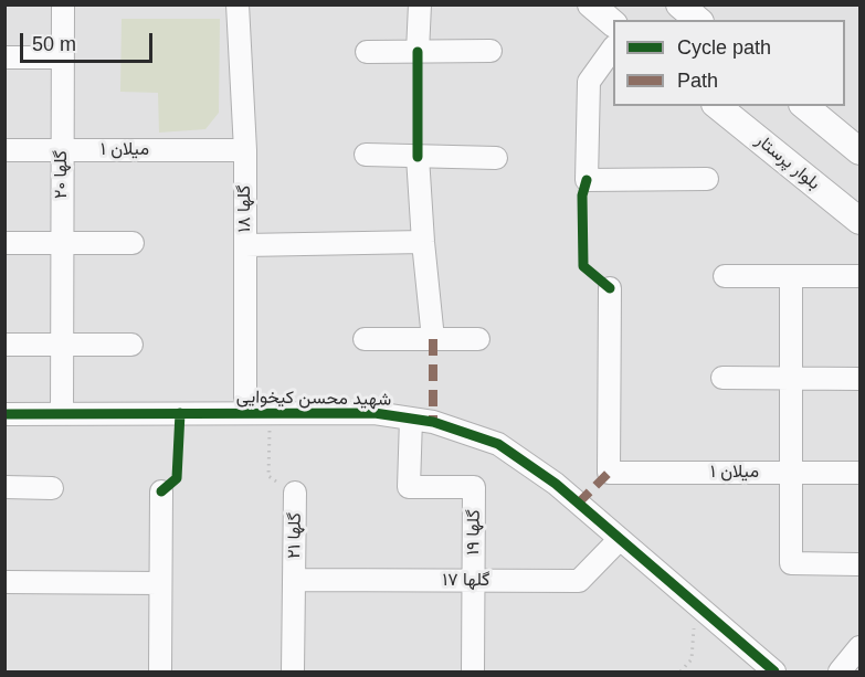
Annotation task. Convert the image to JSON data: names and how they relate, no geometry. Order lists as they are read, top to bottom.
{
  "streets": {
    "main road": ["بلوار پرستار"],
    "street": [
      "میلان ۱",
      "گلها ۲۰",
      "گلها ۱۸",
      "شهید محسن کیخوایی",
      "گلها ۱۹",
      "گلها ۲۱",
      "گلها ۱۷"
    ]
  },
  "crossings": [
    ["میلان ۱", "گلها ۲۰"],
    ["میلان ۱", "گلها ۱۸"],
    ["گلها ۲۰", "شهید محسن کیخوایی"],
    ["گلها ۱۸", "شهید محسن کیخوایی"],
    ["شهید محسن کیخوایی", "گلها ۱۹"],
    ["شهید محسن کیخوایی", "گلها ۲۱"],
    ["شهید محسن کیخوایی", "گلها ۱۷"],
    ["گلها ۱۹", "گلها ۱۷"],
    ["گلها ۲۱", "گلها ۱۷"]
  ],
  "legend": ["Cycle path", "Path"],
  "scale_bar": "50 m"
}
